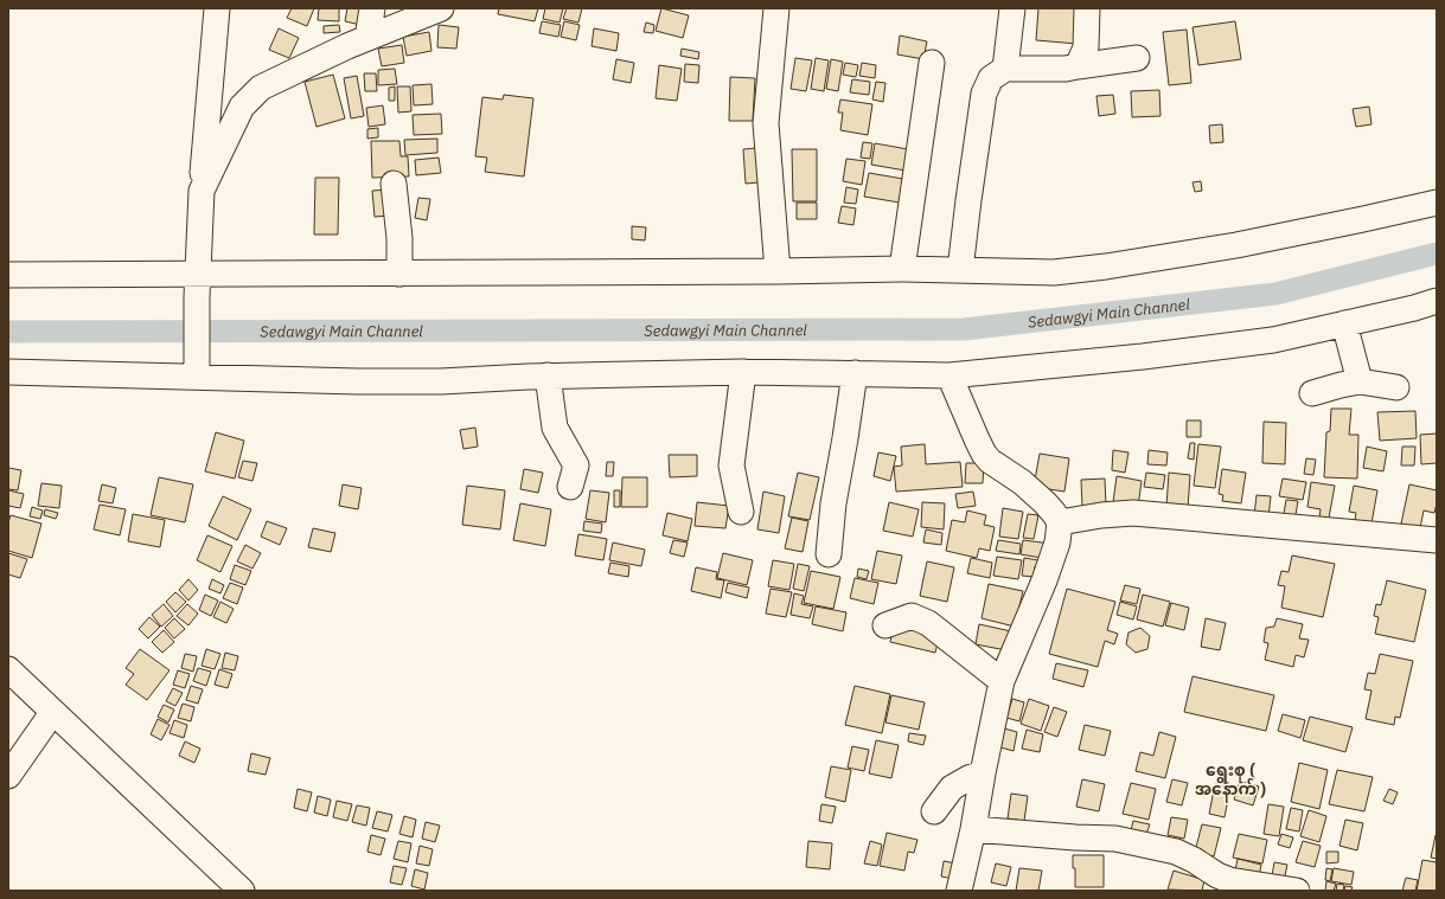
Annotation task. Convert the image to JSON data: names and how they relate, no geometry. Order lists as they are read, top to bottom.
{
  "districts": ["ရွေးစု ( အနောက် )"],
  "water": ["Sedawgyi Main Channel"]
}
